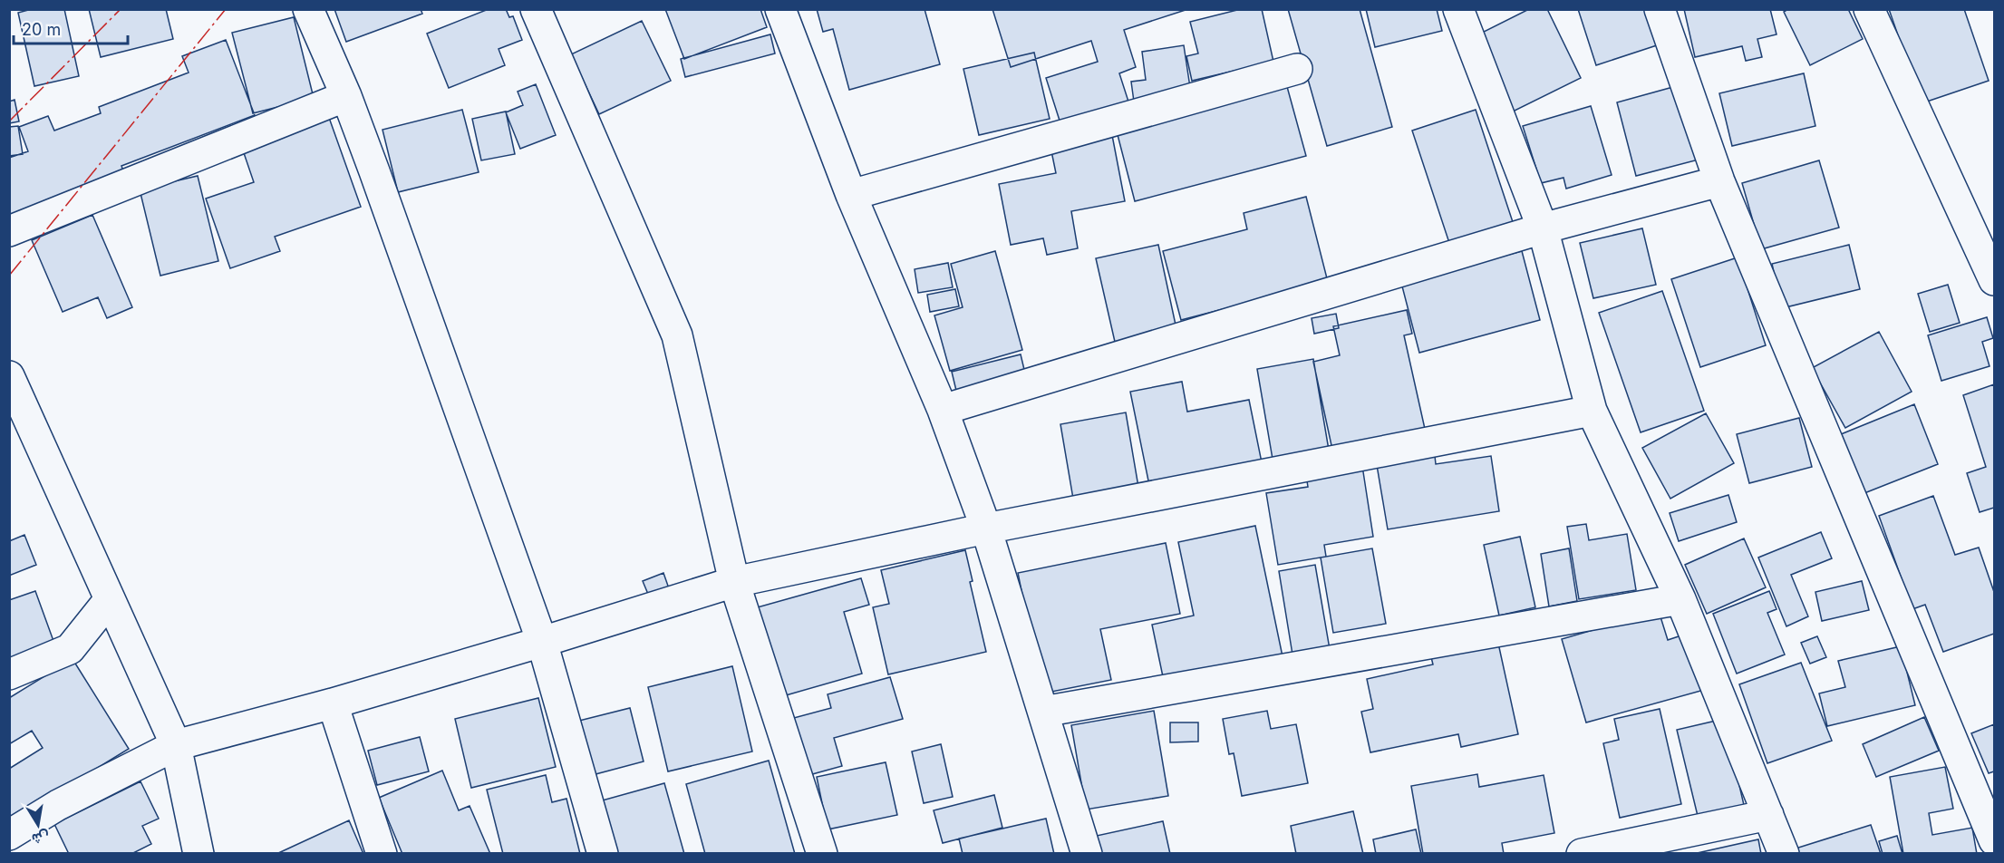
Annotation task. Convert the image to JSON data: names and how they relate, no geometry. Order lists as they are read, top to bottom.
{
  "scale_bar": "20 m",
  "north": "bottom"
}
